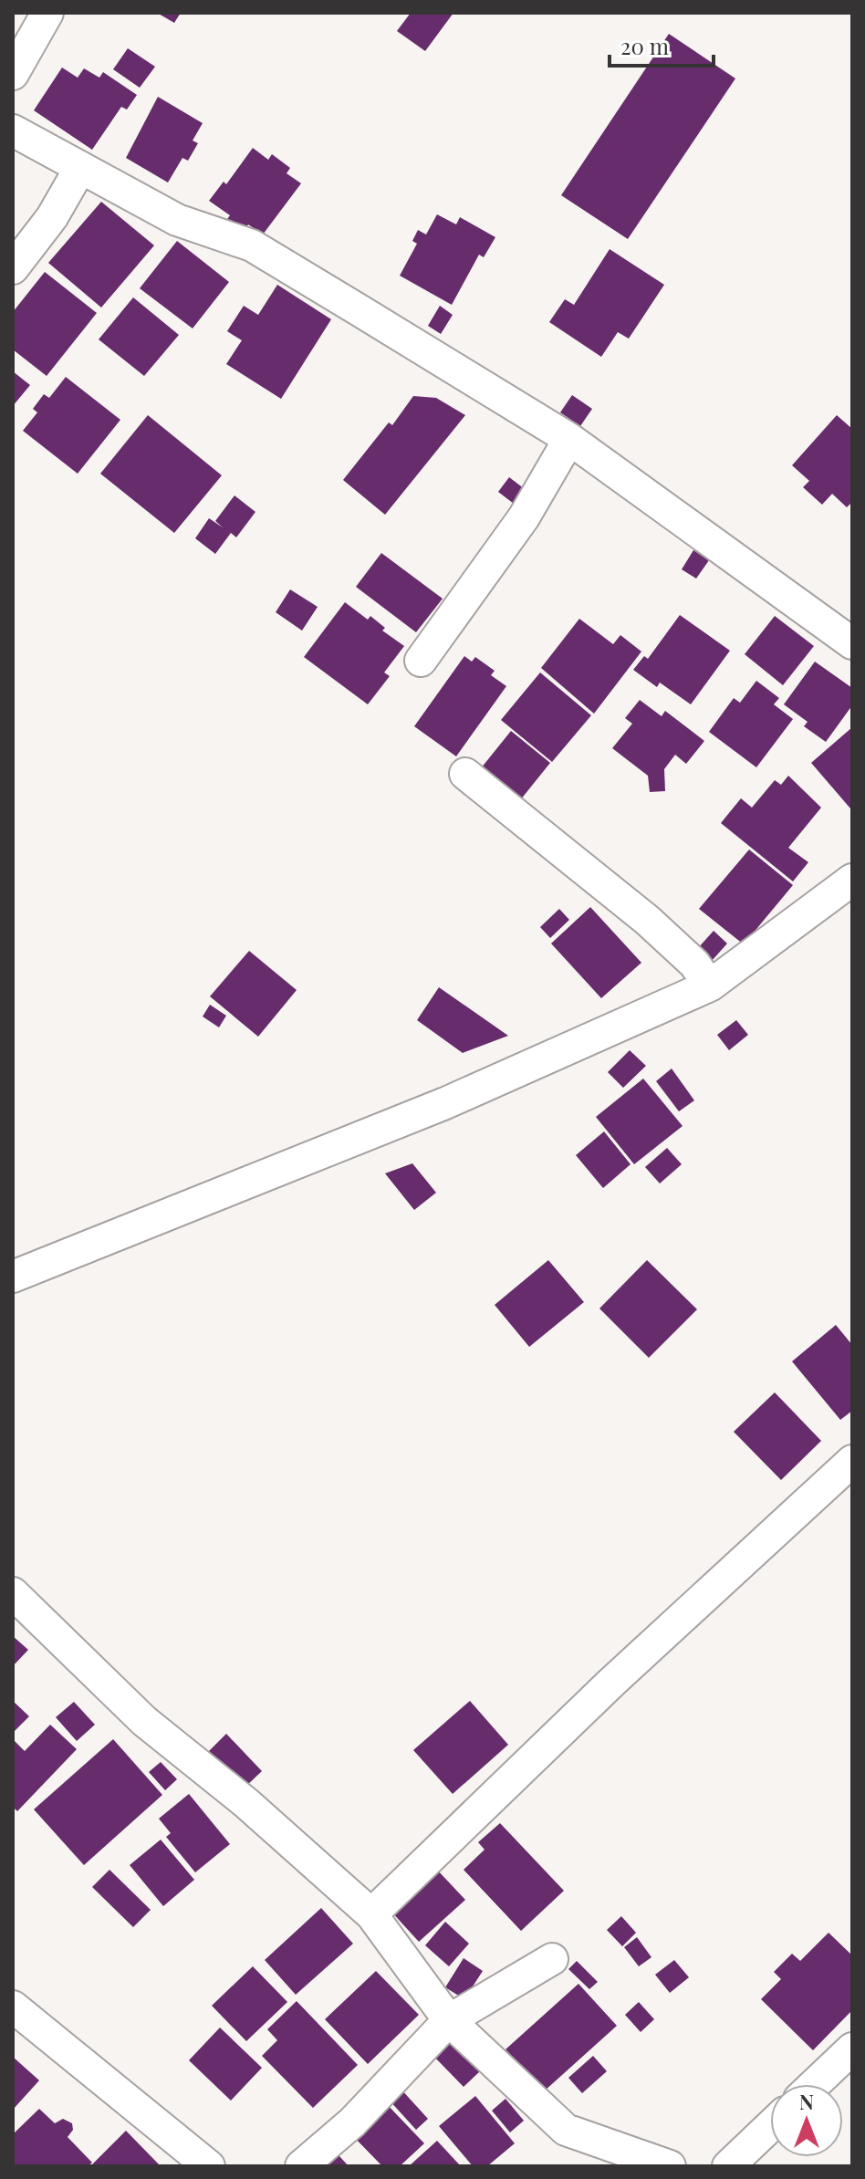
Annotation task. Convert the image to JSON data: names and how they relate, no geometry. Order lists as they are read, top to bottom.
{
  "scale_bar": "20 m",
  "north": "top"
}
